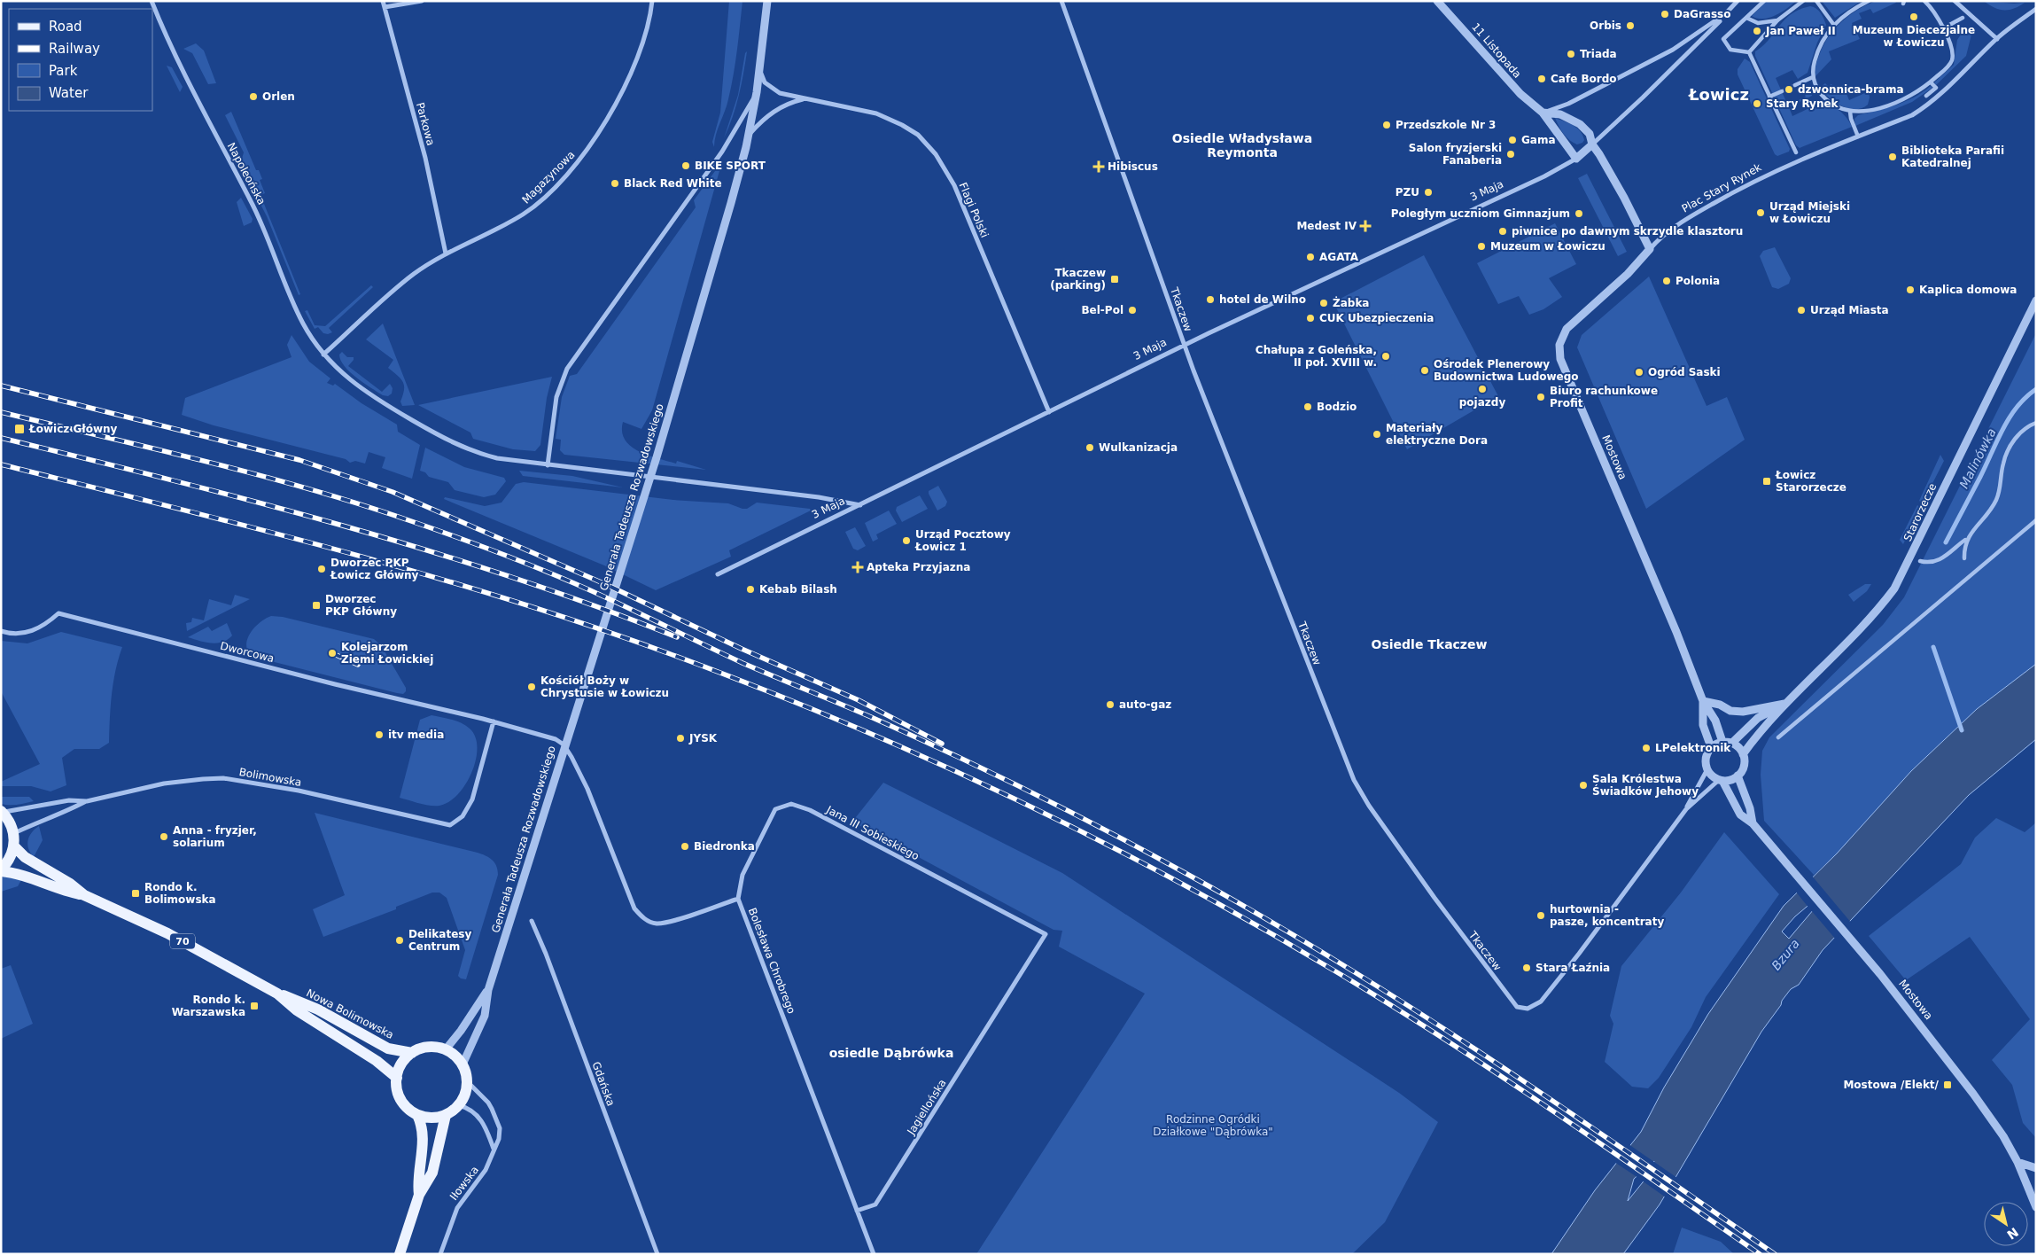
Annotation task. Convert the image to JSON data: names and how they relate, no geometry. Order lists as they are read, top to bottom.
{
  "streets": {
    "main road": ["70", "Nowa Bolimowska"],
    "street": [
      "11 Listopada",
      "Parkowa",
      "Napoleońska",
      "Magazynowa",
      "Plac Stary Rynek",
      "3 Maja",
      "Flagi Polski",
      "Tkaczew",
      "Mostowa",
      "Generała Tadeusza Rozwadowskiego",
      "Starorzecze",
      "Dworcowa",
      "Bolimowska",
      "Jana III Sobieskiego",
      "Bolesława Chrobrego",
      "Gdańska",
      "Jagiellońska",
      "Iłowska"
    ]
  },
  "crossings": [
    ["11 Listopada", "3 Maja"],
    ["Parkowa", "Magazynowa"],
    ["Napoleońska", "Magazynowa"],
    ["Napoleońska", "3 Maja"],
    ["Plac Stary Rynek", "Mostowa"],
    ["3 Maja", "Flagi Polski"],
    ["3 Maja", "Tkaczew"],
    ["Flagi Polski", "Generała Tadeusza Rozwadowskiego"],
    ["Tkaczew", "Mostowa"],
    ["Tkaczew", "Starorzecze"],
    ["Mostowa", "Starorzecze"],
    ["Generała Tadeusza Rozwadowskiego", "70"],
    ["Generała Tadeusza Rozwadowskiego", "Nowa Bolimowska"],
    ["Generała Tadeusza Rozwadowskiego", "Iłowska"],
    ["Dworcowa", "Bolimowska"],
    ["Dworcowa", "Bolesława Chrobrego"],
    ["Jana III Sobieskiego", "Bolesława Chrobrego"],
    ["Jana III Sobieskiego", "Jagiellońska"],
    ["70", "Nowa Bolimowska"],
    ["70", "Iłowska"],
    ["Bolesława Chrobrego", "Jagiellońska"],
    ["Nowa Bolimowska", "Iłowska"]
  ],
  "districts": [
    "Łowicz",
    "Osiedle Władysława Reymonta",
    "Osiedle Tkaczew",
    "osiedle Dąbrówka"
  ],
  "water": ["Malinówka", "Bzura"],
  "parks": ["Rodzinne Ogródki Działkowe \"Dąbrówka\""],
  "places": {
    "other": [
      "DaGrasso",
      "Muzeum Diecezjalne w Łowiczu",
      "Orbis",
      "Jan Paweł II",
      "Triada",
      "Cafe Bordo",
      "dzwonnica-brama",
      "Orlen",
      "Stary Rynek",
      "Przedszkole Nr 3",
      "Gama",
      "Salon fryzjerski Fanaberia",
      "Biblioteka Parafii Katedralnej",
      "BIKE SPORT",
      "Black Red White",
      "PZU",
      "Urząd Miejski w Łowiczu",
      "Poległym uczniom Gimnazjum",
      "piwnice po dawnym skrzydle klasztoru",
      "Muzeum w Łowiczu",
      "AGATA",
      "Polonia",
      "Kaplica domowa",
      "hotel de Wilno",
      "Żabka",
      "Bel-Pol",
      "Urząd Miasta",
      "CUK Ubezpieczenia",
      "Chałupa z Goleńska, II poł. XVIII w.",
      "Ośrodek Plenerowy Budownictwa Ludowego",
      "Ogród Saski",
      "pojazdy",
      "Biuro rachunkowe Profit",
      "Bodzio",
      "Materiały elektryczne Dora",
      "Wulkanizacja",
      "Urząd Pocztowy Łowicz 1",
      "Dworzec PKP Łowicz Główny",
      "Kebab Bilash",
      "Kolejarzom Ziemi Łowickiej",
      "Kościół Boży w Chrystusie w Łowiczu",
      "auto-gaz",
      "itv media",
      "JYSK",
      "LPelektronik",
      "Sala Królestwa Świadków Jehowy",
      "Anna - fryzjer, solarium",
      "Biedronka",
      "hurtownia - pasze, koncentraty",
      "Delikatesy Centrum",
      "Stara Łaźnia"
    ],
    "health": ["Hibiscus", "Medest IV", "Apteka Przyjazna"],
    "transit": [
      "Tkaczew (parking)",
      "Łowicz Główny",
      "Łowicz Starorzecze",
      "Dworzec PKP Główny",
      "Rondo k. Bolimowska",
      "Rondo k. Warszawska",
      "Mostowa /Elekt/"
    ]
  },
  "legend": [
    "Road",
    "Railway",
    "Park",
    "Water"
  ],
  "north": "bottom right"
}
